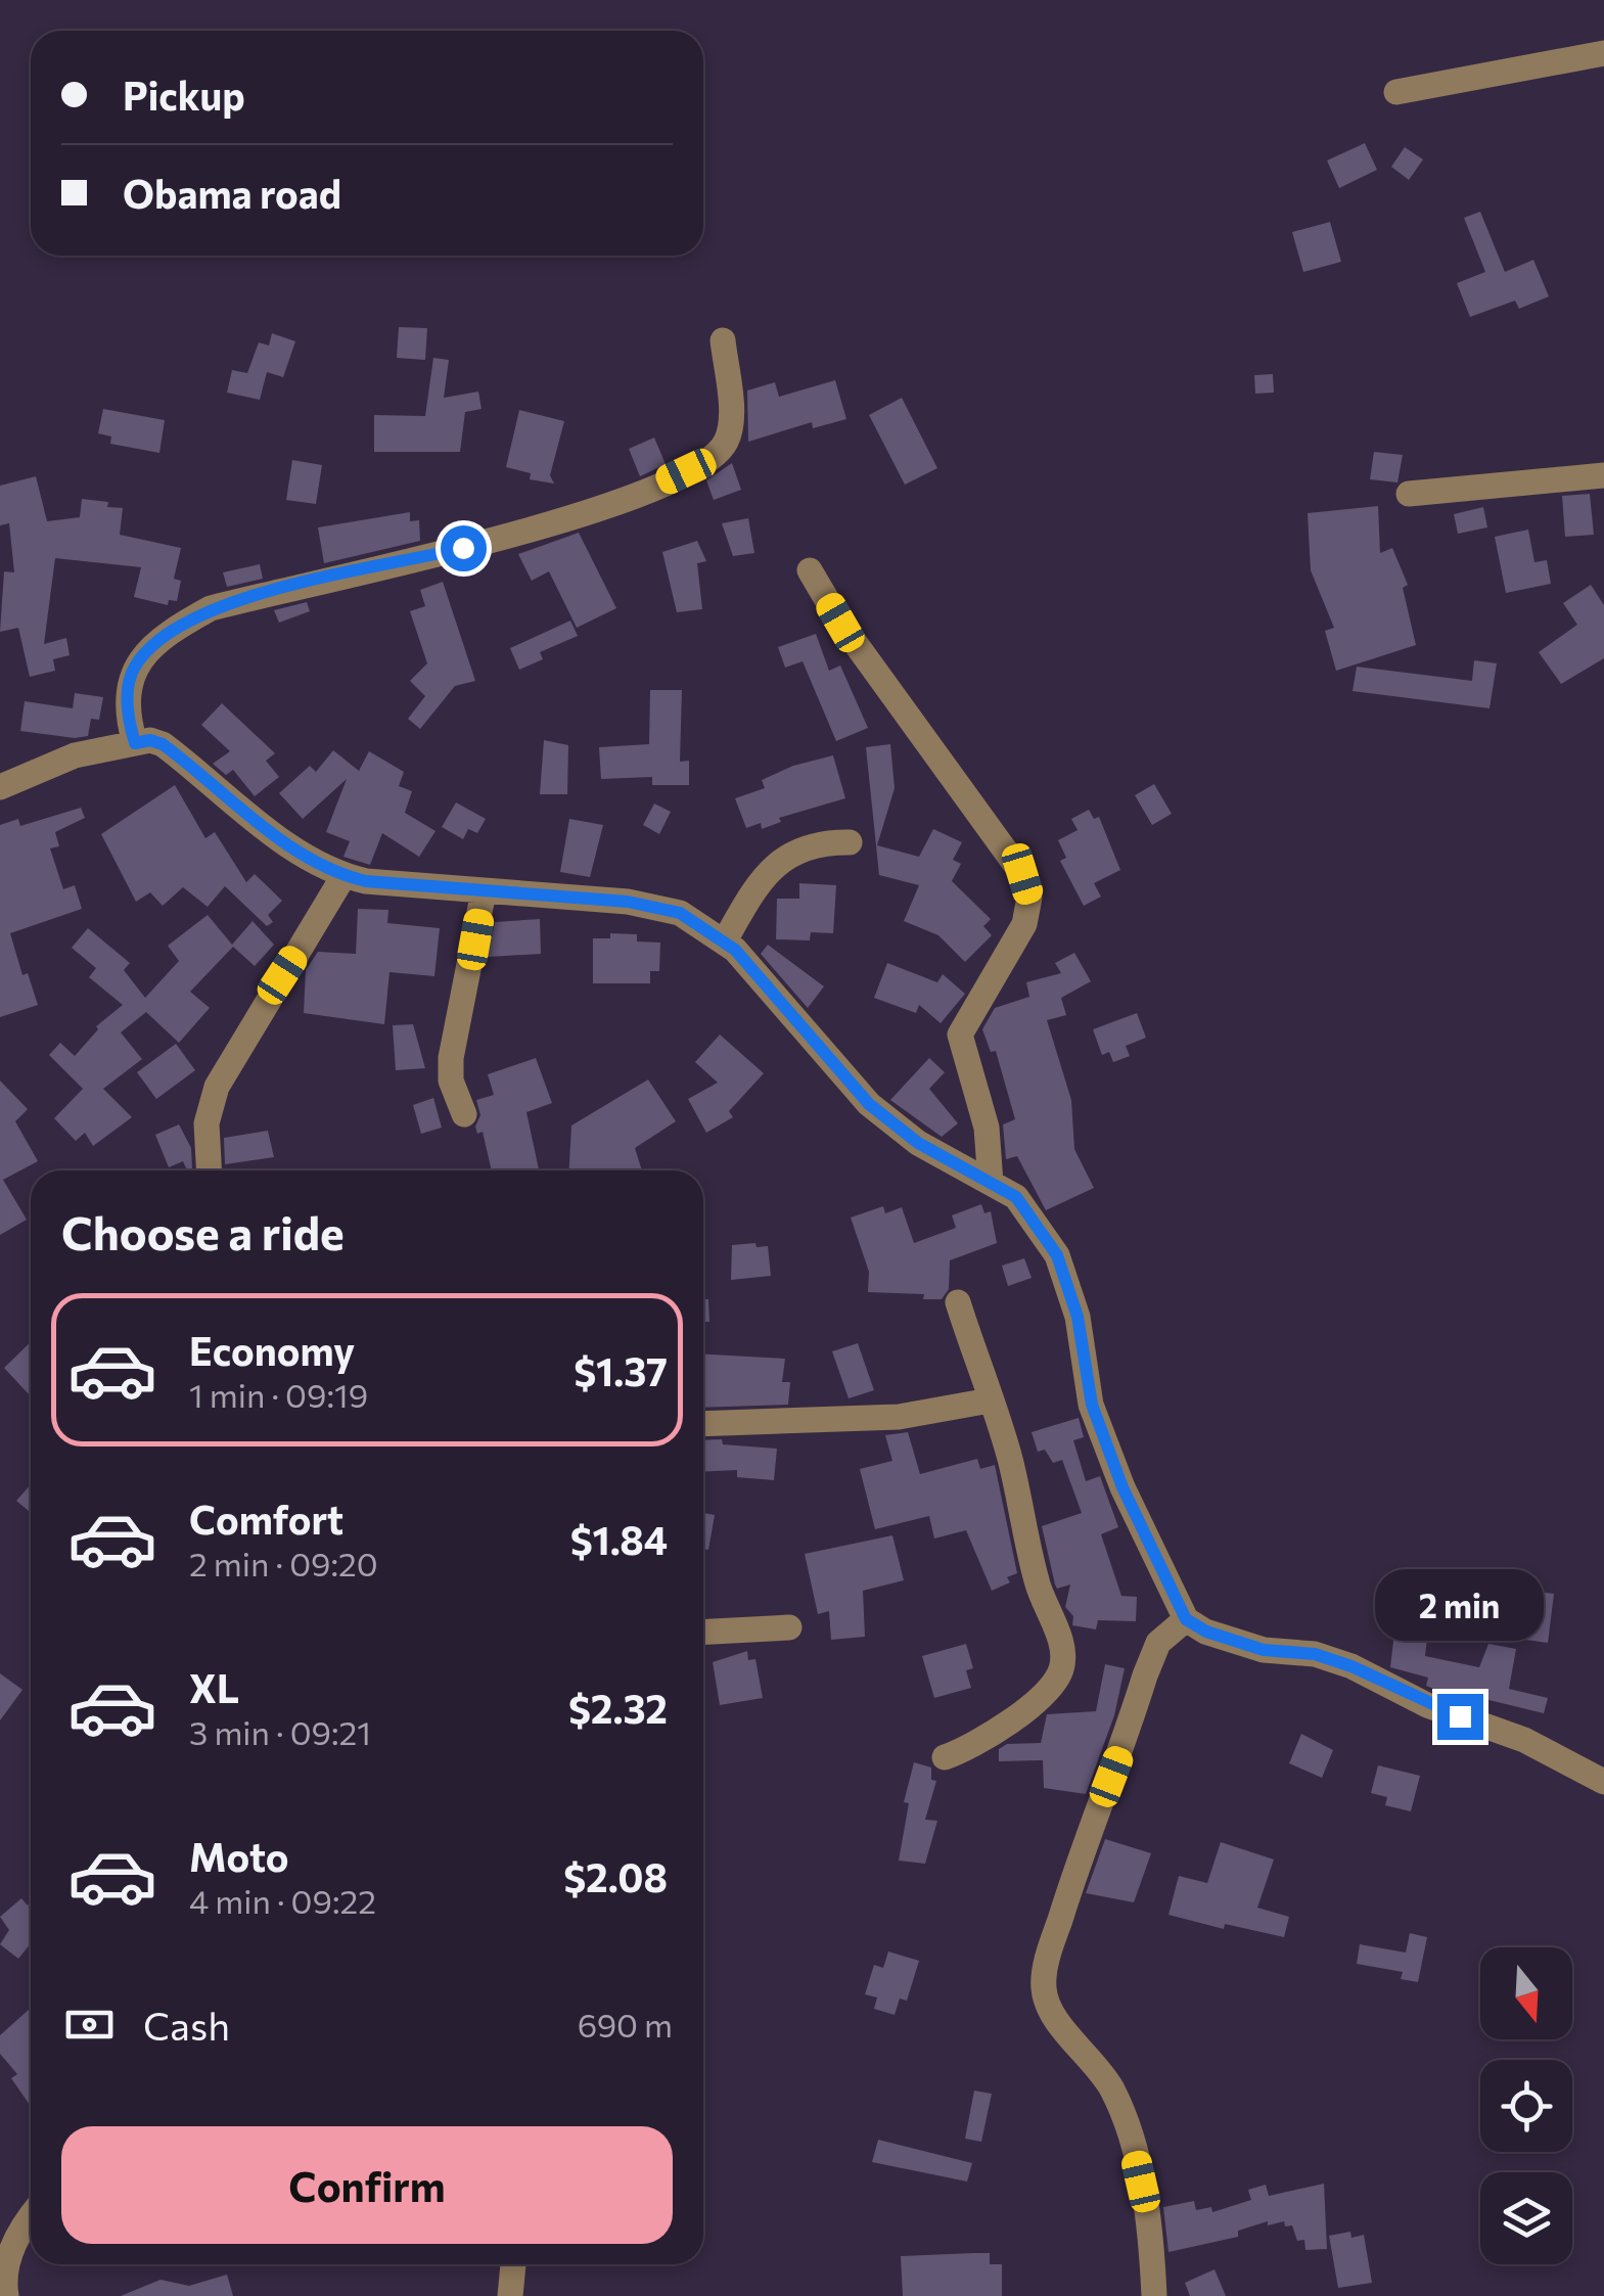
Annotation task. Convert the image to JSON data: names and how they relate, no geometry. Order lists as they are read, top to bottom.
{
  "north": "bottom",
  "page": {
    "banner": ["Pickup", "Obama road"],
    "heading": "Choose a ride",
    "list": [
      {
        "name": "Economy",
        "note": "1 min · 09:19",
        "value": "$1.37"
      },
      {
        "name": "Comfort",
        "note": "2 min · 09:20",
        "value": "$1.84"
      },
      {
        "name": "XL",
        "note": "3 min · 09:21",
        "value": "$2.32"
      },
      {
        "name": "Moto",
        "note": "4 min · 09:22",
        "value": "$2.08"
      }
    ],
    "bubble": "2 min",
    "pay": ["Cash", "690 m"],
    "buttons": "Confirm"
  }
}
